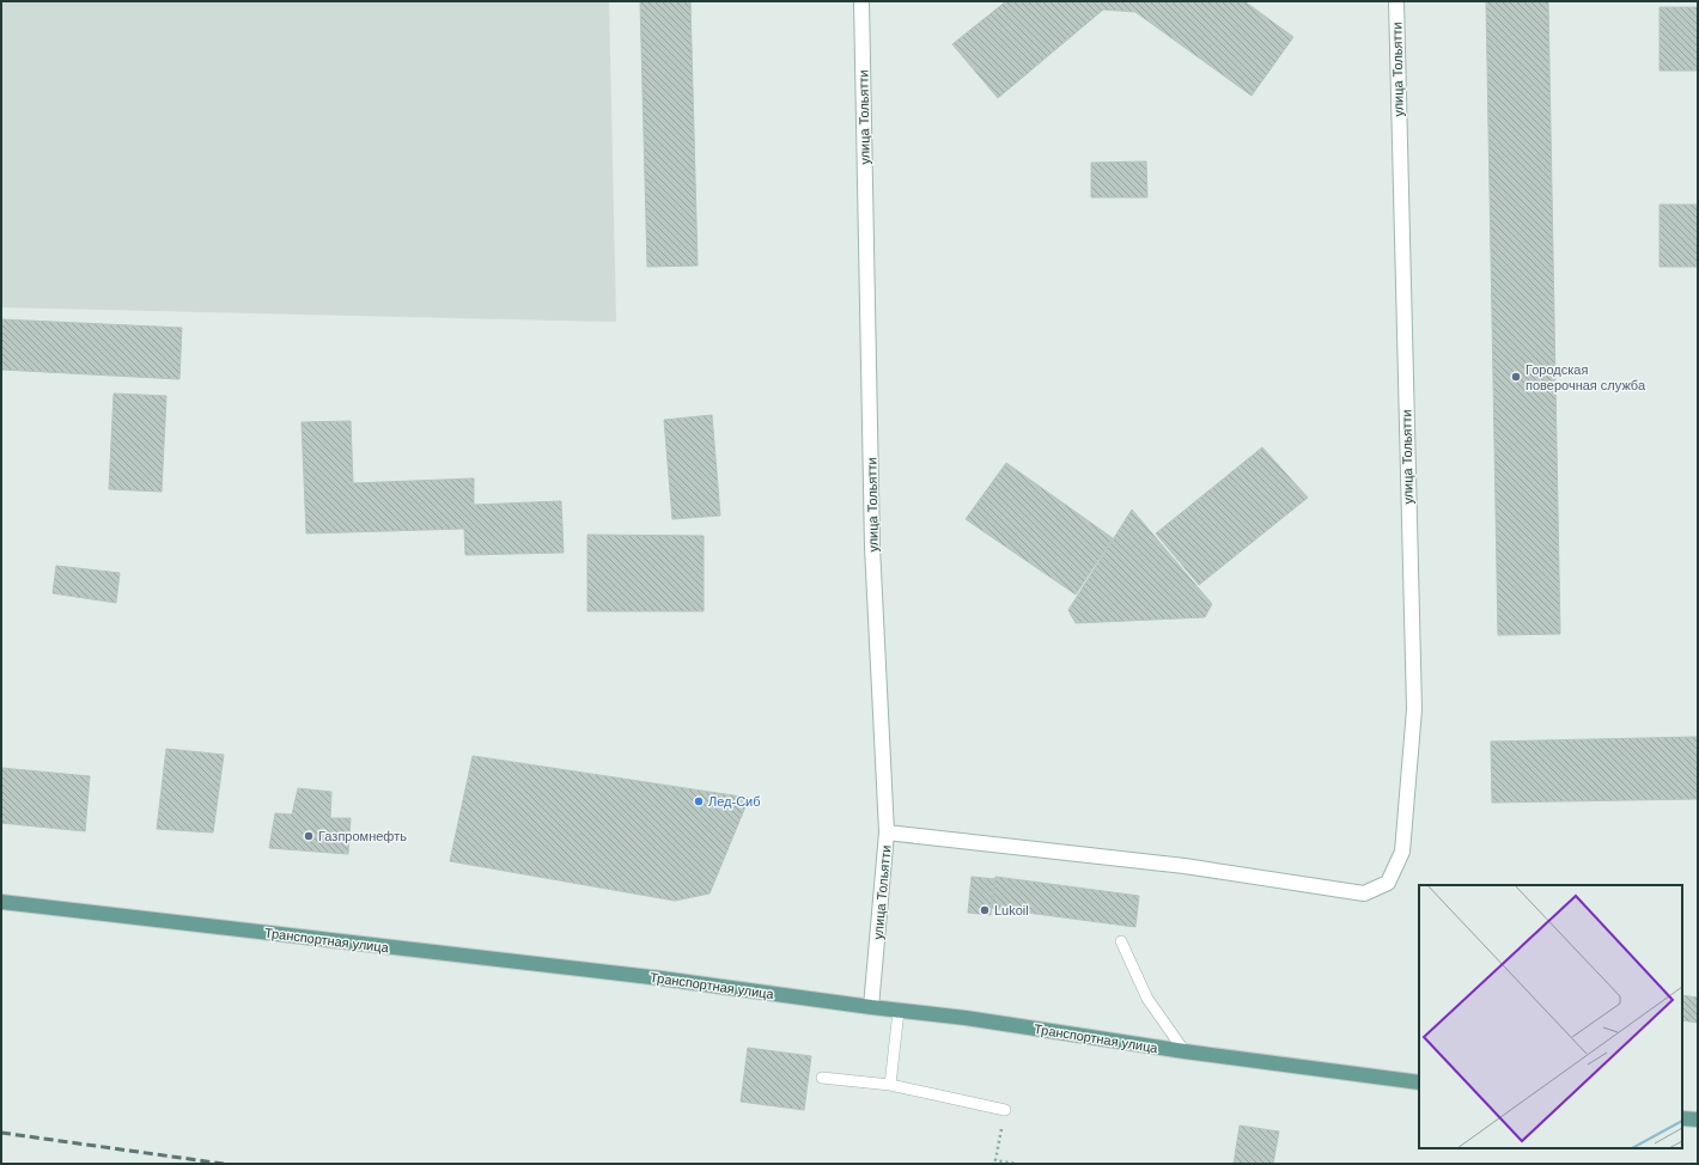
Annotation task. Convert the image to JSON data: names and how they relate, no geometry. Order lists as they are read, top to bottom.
{
  "streets": {
    "main road": ["Транспортная улица"],
    "street": ["улица Тольятти"]
  },
  "crossings": [
    ["улица Тольятти", "Транспортная улица"]
  ],
  "places": [
    "Городская поверочная служба",
    "Лед-Сиб",
    "Газпромнефть",
    "Lukoil"
  ]
}
